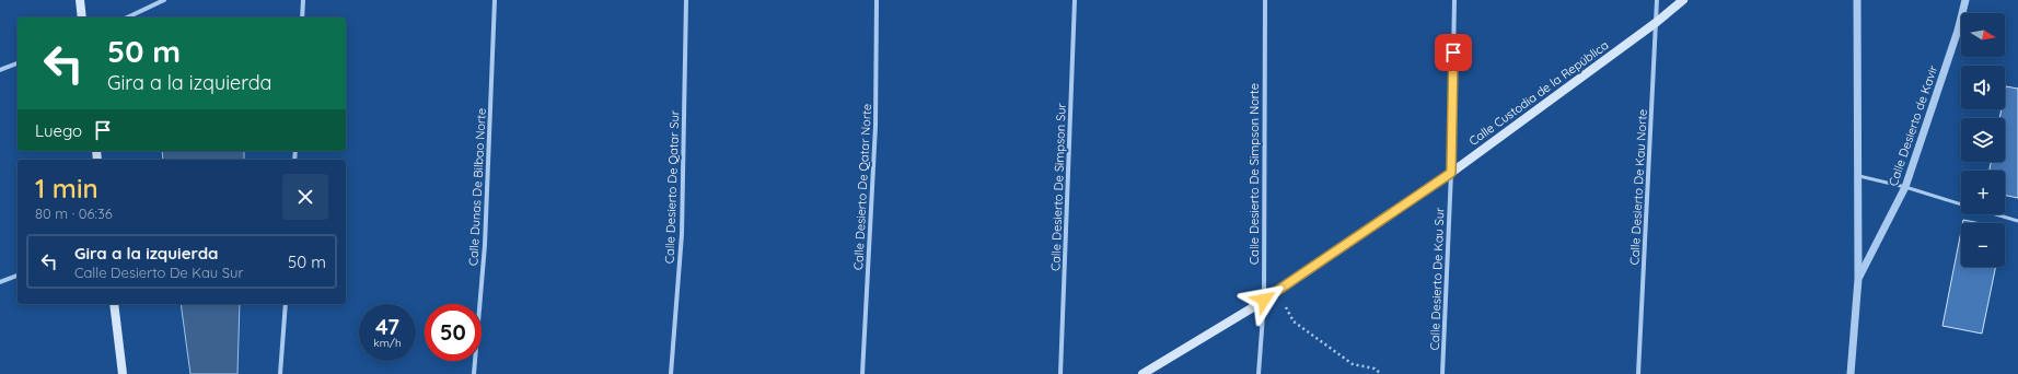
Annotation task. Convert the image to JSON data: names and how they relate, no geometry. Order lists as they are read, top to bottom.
{
  "streets": {
    "main road": ["Calle Custodia de la República"],
    "street": [
      "Calle Desierto de Kavir",
      "Calle Desierto De Simpson Norte",
      "Calle Dunas De Bilbao Norte",
      "Calle Desierto De Qatar Sur",
      "Calle Desierto De Qatar Norte",
      "Calle Desierto De Simpson Sur",
      "Calle Desierto De Kau Norte",
      "Calle Desierto De Kau Sur"
    ]
  },
  "crossings": [
    ["Calle Custodia de la República", "Calle Desierto De Simpson Norte"],
    ["Calle Custodia de la República", "Calle Desierto De Kau Norte"],
    ["Calle Custodia de la República", "Calle Desierto De Kau Sur"]
  ],
  "north": "right",
  "page": {
    "map_buttons": ["+", "−"],
    "turn": ["50 m", "Gira a la izquierda"],
    "then": "Luego",
    "heading": ["1 min", "80 m · 06:36"],
    "list": [
      {
        "name": "Gira a la izquierda",
        "note": "Calle Desierto De Kau Sur",
        "value": "50 m"
      }
    ],
    "speed": "47 km/h",
    "limit": "50"
  }
}
